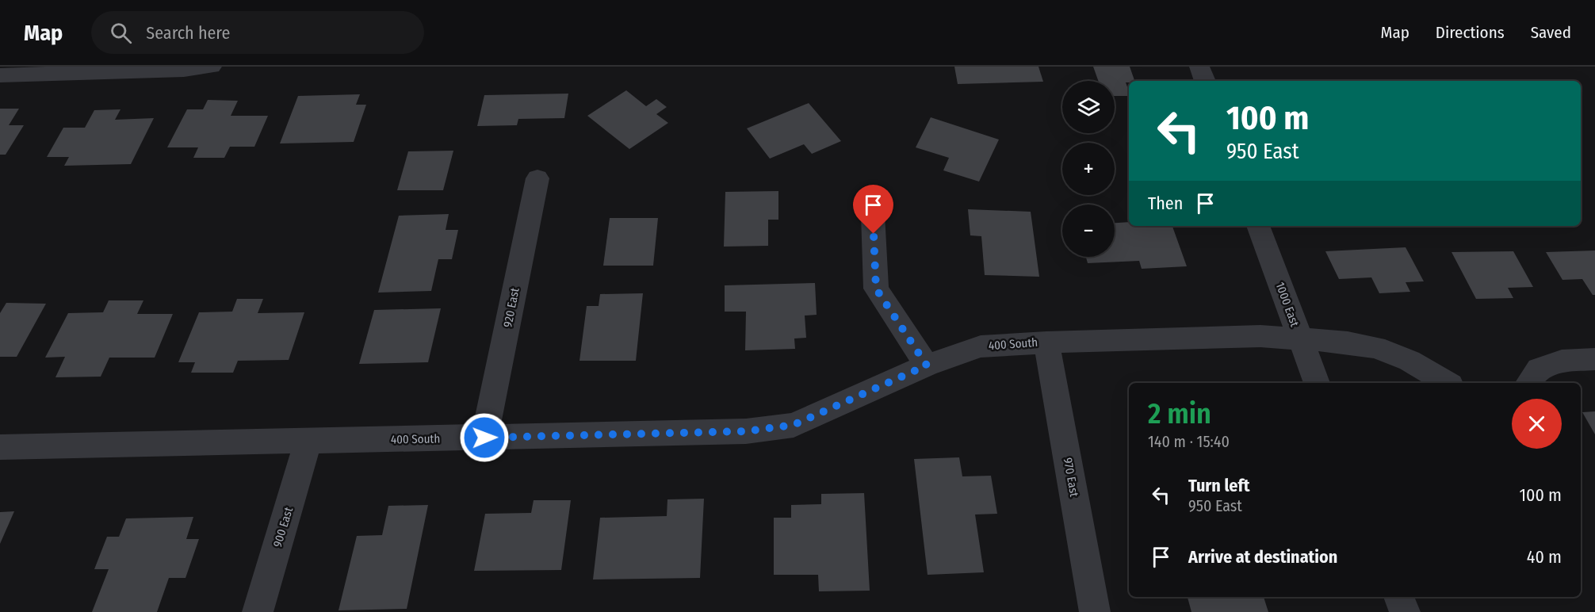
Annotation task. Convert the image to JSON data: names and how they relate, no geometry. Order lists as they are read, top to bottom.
{
  "streets": {
    "street": [
      "1000 East",
      "920 East",
      "400 South",
      "970 East",
      "900 East"
    ]
  },
  "crossings": [
    ["1000 East", "400 South"],
    ["920 East", "400 South"],
    ["400 South", "970 East"],
    ["400 South", "900 East"]
  ],
  "page": {
    "header": "Map",
    "search": "Search here",
    "nav": ["Map", "Directions", "Saved"],
    "map_buttons": ["+", "−"],
    "turn": ["100 m", "950 East"],
    "then": "Then",
    "heading": ["2 min", "140 m · 15:40"],
    "list": [
      {
        "name": "Turn left",
        "note": "950 East",
        "value": "100 m"
      },
      {
        "name": "Arrive at destination",
        "value": "40 m"
      }
    ]
  }
}
